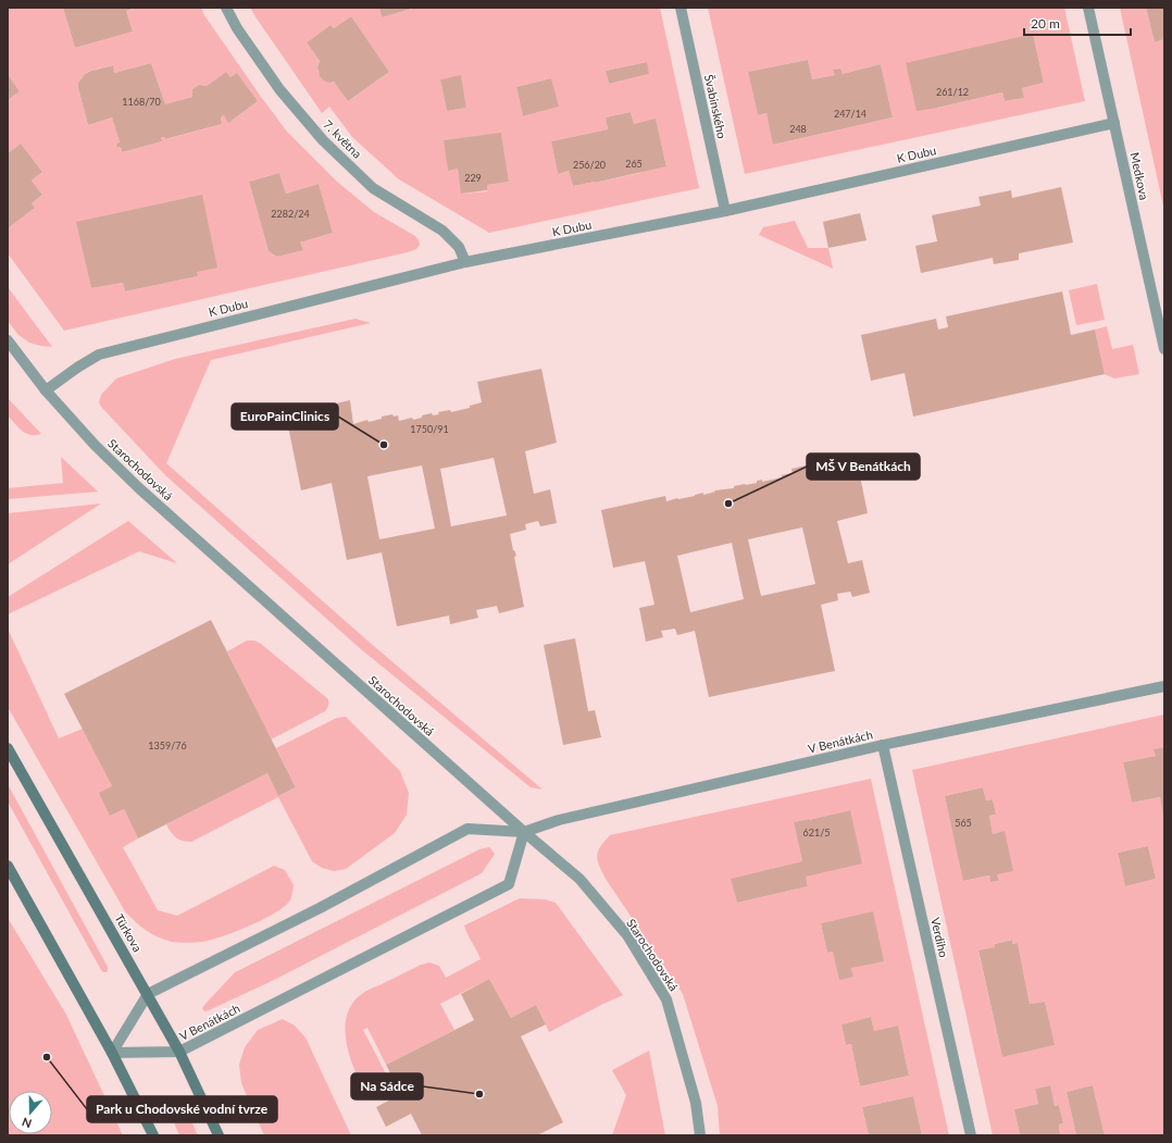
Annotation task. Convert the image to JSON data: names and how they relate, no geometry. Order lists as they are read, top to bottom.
{
  "streets": {
    "main road": ["Türkova"],
    "street": [
      "Švabinského",
      "7. května",
      "K Dubu",
      "Medkova",
      "Starochodovská",
      "V Benátkách",
      "Verdiho"
    ]
  },
  "crossings": [
    ["Švabinského", "K Dubu"],
    ["7. května", "K Dubu"],
    ["K Dubu", "Medkova"],
    ["K Dubu", "Starochodovská"],
    ["Starochodovská", "V Benátkách"],
    ["V Benátkách", "Türkova"],
    ["V Benátkách", "Verdiho"]
  ],
  "places": [
    "EuroPainClinics",
    "MŠ V Benátkách",
    "Park u Chodovské vodní tvrze",
    "Na Sádce"
  ],
  "house_numbers": [
    "261/12",
    "1168/70",
    "247/14",
    "248",
    "265",
    "256/20",
    "229",
    "2282/24",
    "1750/91",
    "1359/76",
    "565",
    "621/5"
  ],
  "scale_bar": "20 m",
  "north": "bottom"
}
